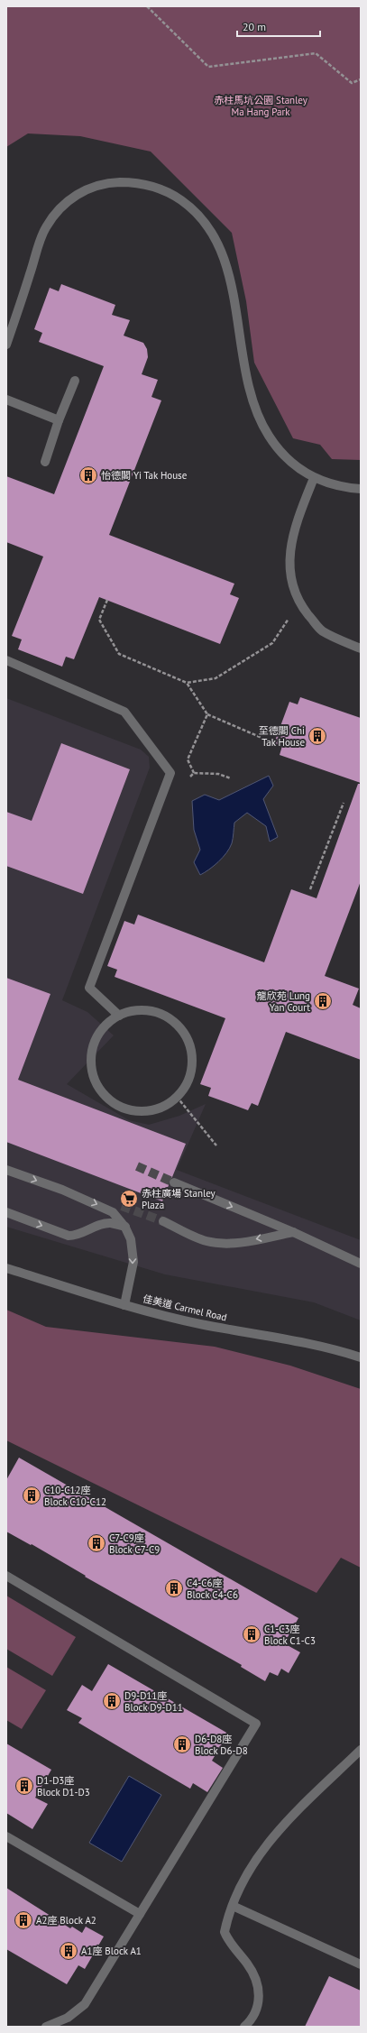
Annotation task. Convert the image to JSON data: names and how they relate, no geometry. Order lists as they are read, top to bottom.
{
  "streets": {
    "street": ["佳美道 Carmel Road"]
  },
  "parks": ["赤柱馬坑公園 Stanley Ma Hang Park"],
  "places": {
    "building": [
      "怡德閣 Yi Tak House",
      "至德閣 Chi Tak House",
      "龍欣苑 Lung Yan Court",
      "C10-C12座 Block C10-C12",
      "C7-C9座 Block C7-C9",
      "C4-C6座 Block C4-C6",
      "C1-C3座 Block C1-C3",
      "D9-D11座 Block D9-D11",
      "D6-D8座 Block D6-D8",
      "D1-D3座 Block D1-D3",
      "A2座 Block A2",
      "A1座 Block A1"
    ],
    "supermarket": ["赤柱廣場 Stanley Plaza"]
  },
  "scale_bar": "20 m"
}
